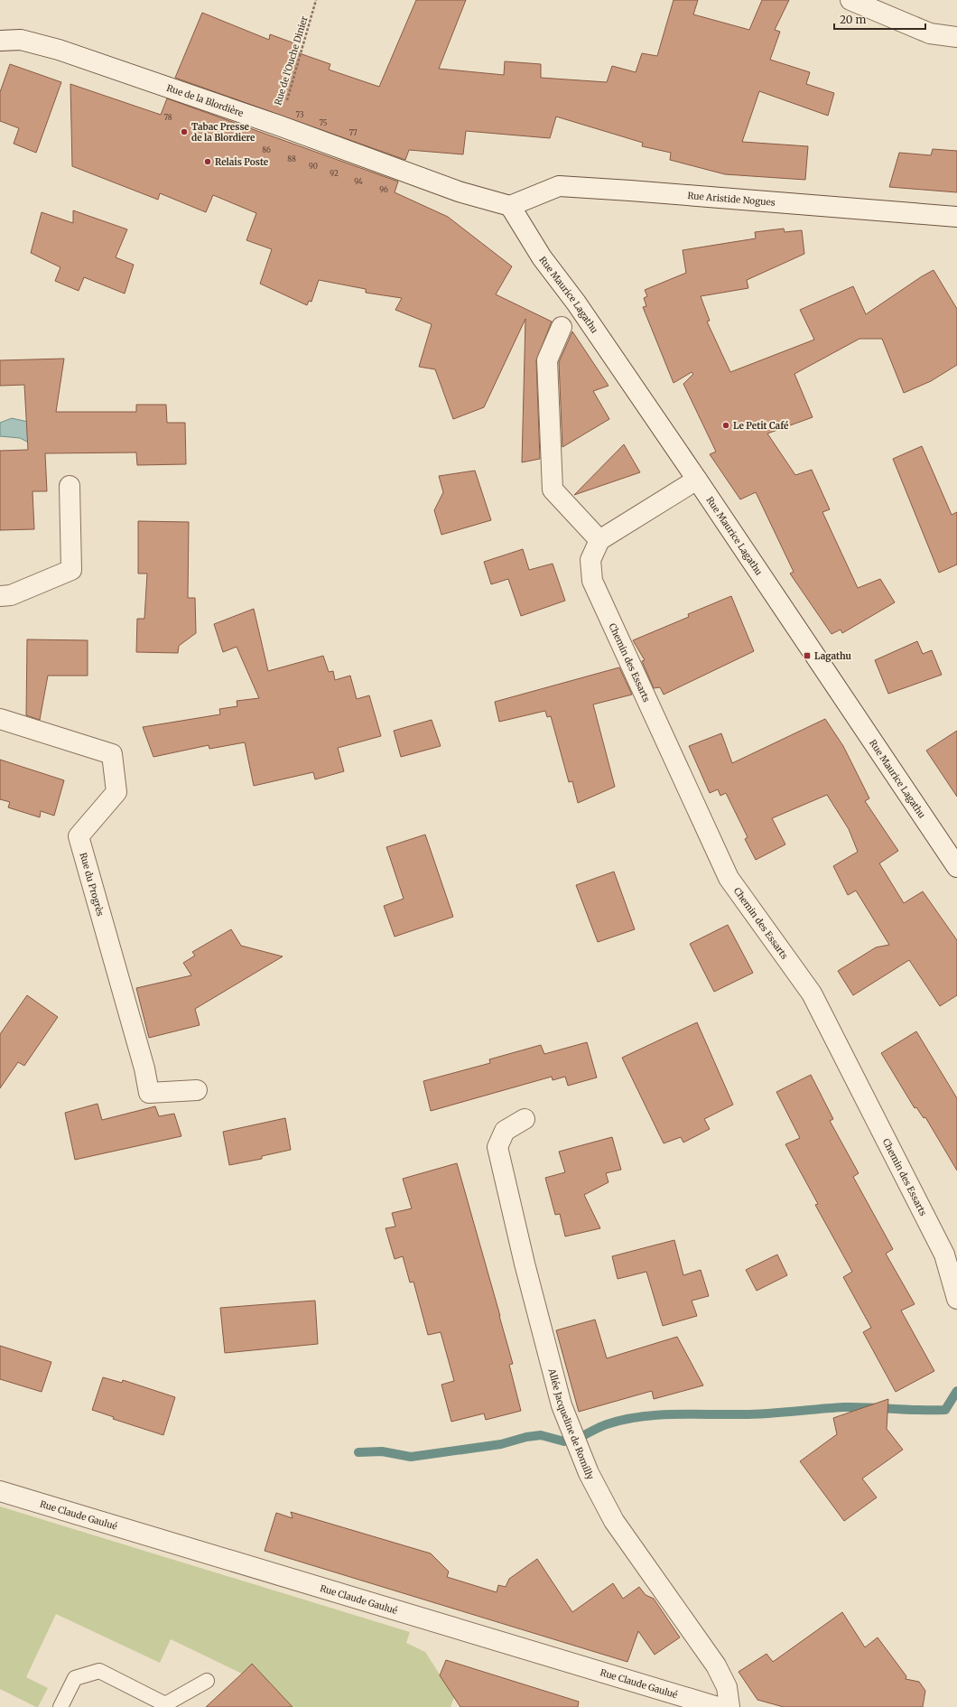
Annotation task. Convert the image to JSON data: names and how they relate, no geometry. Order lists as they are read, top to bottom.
{
  "streets": {
    "street": [
      "Rue de la Blordière",
      "Rue Aristide Nogues",
      "Rue Maurice Lagathu",
      "Chemin des Essarts",
      "Rue du Progrès",
      "Allée Jacqueline de Romilly",
      "Rue Claude Gaulué"
    ],
    "path": ["Rue de l'Ouche Dinier"]
  },
  "crossings": [
    ["Rue de l'Ouche Dinier", "Rue de la Blordière"],
    ["Rue de la Blordière", "Rue Aristide Nogues"],
    ["Rue de la Blordière", "Rue Maurice Lagathu"],
    ["Rue Aristide Nogues", "Rue Maurice Lagathu"]
  ],
  "places": {
    "other": ["Tabac Presse de la Blordiere", "Relais Poste", "Le Petit Café"],
    "transit": ["Lagathu"]
  },
  "house_numbers": [
    "73",
    "78",
    "75",
    "77",
    "86",
    "88",
    "90",
    "92",
    "94",
    "96"
  ],
  "scale_bar": "20 m"
}
